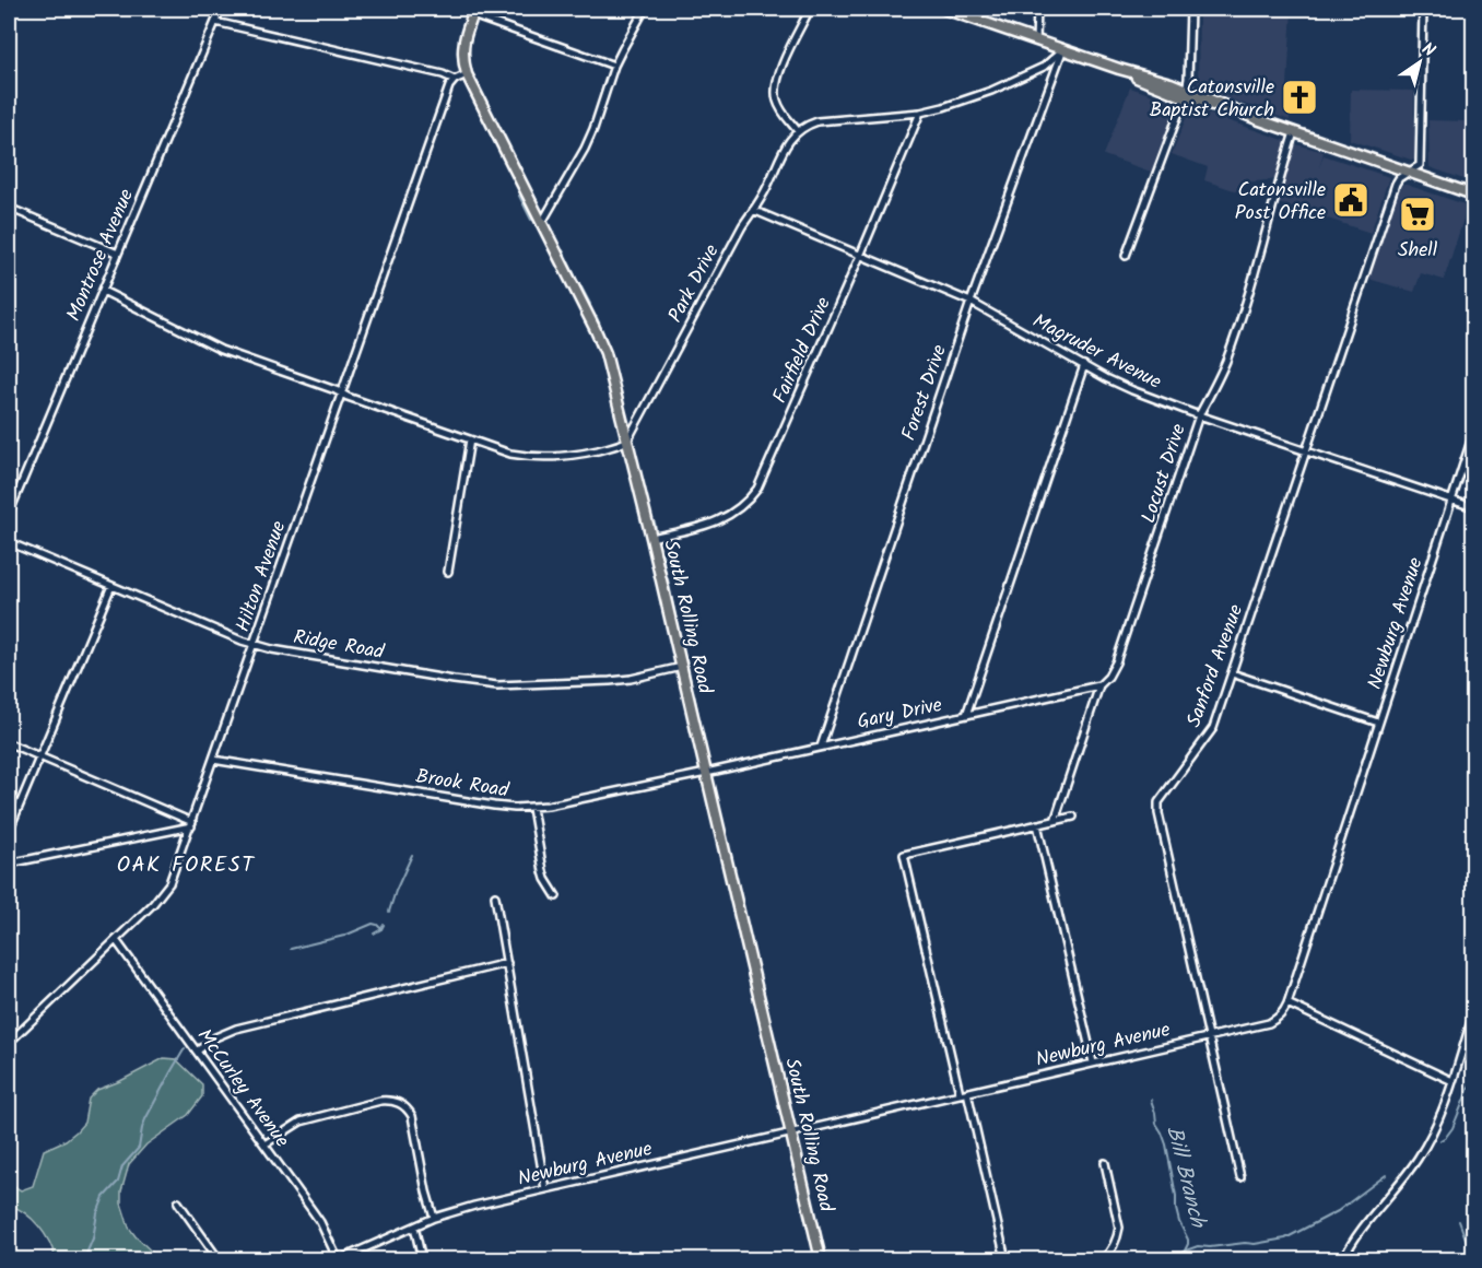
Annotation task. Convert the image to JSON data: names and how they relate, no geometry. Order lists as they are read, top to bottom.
{
  "streets": {
    "main road": ["South Rolling Road"],
    "street": [
      "Montrose Avenue",
      "Park Drive",
      "Fairfield Drive",
      "Magruder Avenue",
      "Forest Drive",
      "Locust Drive",
      "Hilton Avenue",
      "Newburg Avenue",
      "Ridge Road",
      "Sanford Avenue",
      "Gary Drive",
      "Brook Road",
      "McCurley Avenue"
    ]
  },
  "crossings": [
    ["Park Drive", "Magruder Avenue"],
    ["Park Drive", "South Rolling Road"],
    ["Fairfield Drive", "Magruder Avenue"],
    ["Fairfield Drive", "South Rolling Road"],
    ["Magruder Avenue", "Forest Drive"],
    ["Magruder Avenue", "Locust Drive"],
    ["Magruder Avenue", "Newburg Avenue"],
    ["Magruder Avenue", "Sanford Avenue"],
    ["Forest Drive", "Gary Drive"],
    ["Locust Drive", "Gary Drive"],
    ["Hilton Avenue", "Ridge Road"],
    ["Hilton Avenue", "Brook Road"],
    ["Hilton Avenue", "McCurley Avenue"],
    ["South Rolling Road", "Newburg Avenue"],
    ["South Rolling Road", "Ridge Road"],
    ["South Rolling Road", "Gary Drive"],
    ["South Rolling Road", "Brook Road"],
    ["Newburg Avenue", "Sanford Avenue"],
    ["Newburg Avenue", "McCurley Avenue"],
    ["Gary Drive", "Brook Road"]
  ],
  "districts": ["OAK FOREST"],
  "water": ["Bill Branch"],
  "places": {
    "church": ["Catonsville Baptist Church"],
    "public building": ["Catonsville Post Office"],
    "supermarket": ["Shell"]
  },
  "north": "top right"
}
